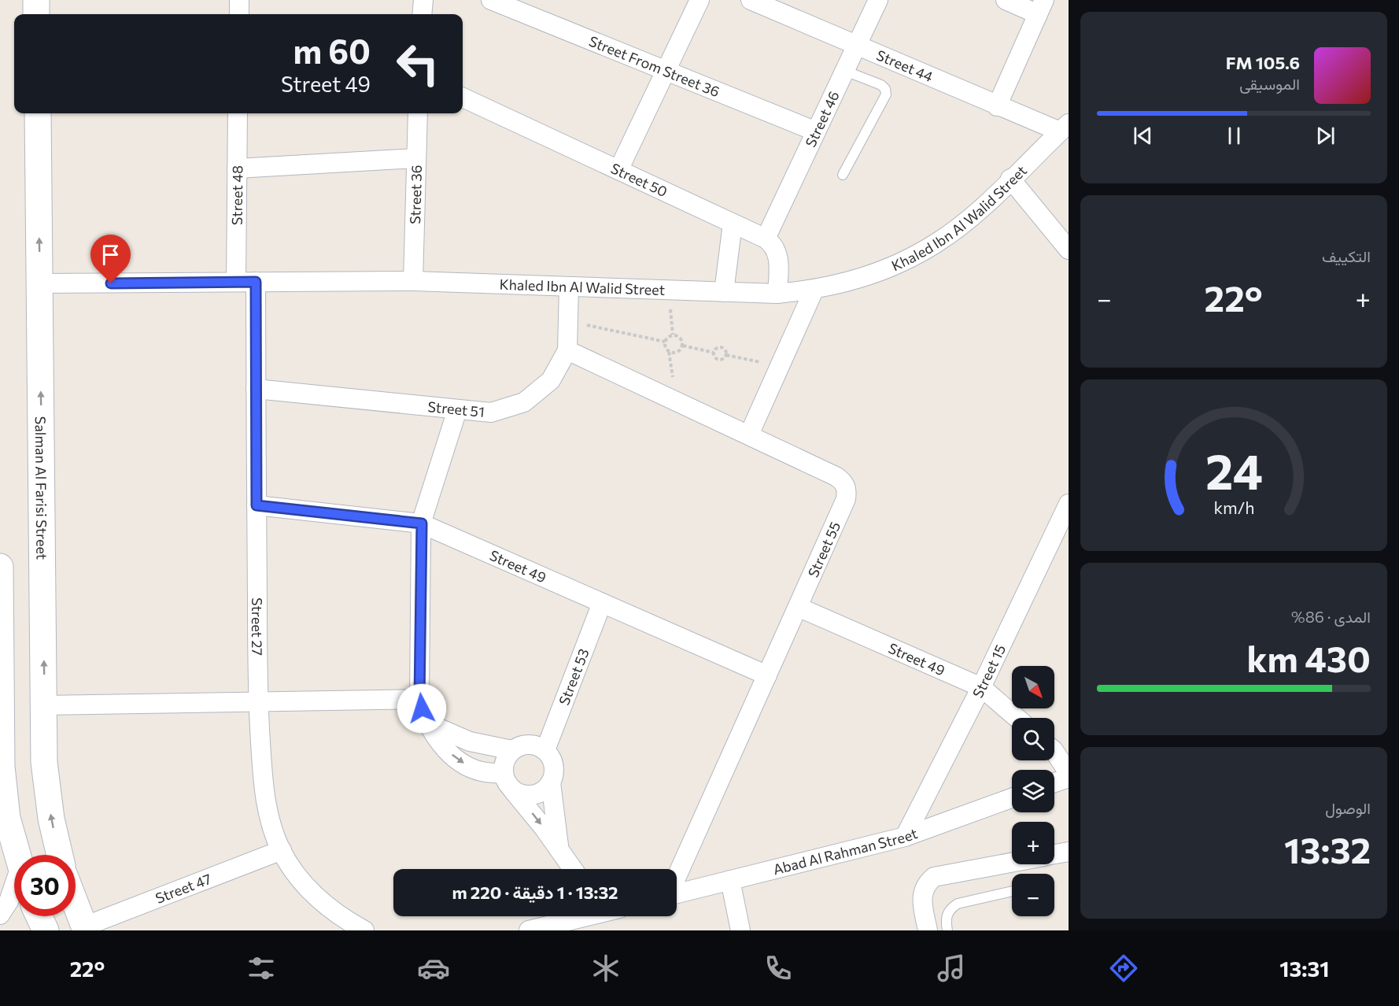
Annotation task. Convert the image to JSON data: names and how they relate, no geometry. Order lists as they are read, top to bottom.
{
  "streets": {
    "street": [
      "Street From Street 36",
      "Street 44",
      "Street 46",
      "Street 50",
      "Street 36",
      "Street 48",
      "Khaled Ibn Al Walid Street",
      "Street 51",
      "Salman Al Farisi Street",
      "Street 55",
      "Street 49",
      "Street 27",
      "Street 15",
      "Street 53",
      "Abad Al Rahman Street",
      "Street 47"
    ]
  },
  "crossings": [
    ["Street From Street 36", "Street 46"],
    ["Street 44", "Street 46"],
    ["Street 44", "Khaled Ibn Al Walid Street"],
    ["Street 46", "Street 50"],
    ["Street 36", "Khaled Ibn Al Walid Street"],
    ["Street 48", "Khaled Ibn Al Walid Street"],
    ["Khaled Ibn Al Walid Street", "Salman Al Farisi Street"],
    ["Khaled Ibn Al Walid Street", "Street 27"],
    ["Street 51", "Street 55"],
    ["Street 51", "Street 27"],
    ["Street 55", "Street 49"],
    ["Street 49", "Street 27"],
    ["Street 49", "Street 15"],
    ["Street 49", "Street 53"],
    ["Street 27", "Street 47"],
    ["Street 15", "Abad Al Rahman Street"]
  ],
  "north": "bottom right",
  "page": {
    "turn": ["60 m", "Street 49"],
    "song": ["105.6 FM", "الموسيقى"],
    "tile": [
      "التكييف",
      ["المدى · 86%", "430 km"],
      ["الوصول", "13:32"]
    ],
    "heat": ["−", "22°", "+"],
    "map_buttons": ["+", "−"],
    "limit": "30",
    "trip": "13:32 · 1 دقيقة · 220 m",
    "tabs": ["13:31", "22°"],
    "gauge": ["24", "km/h"]
  }
}
